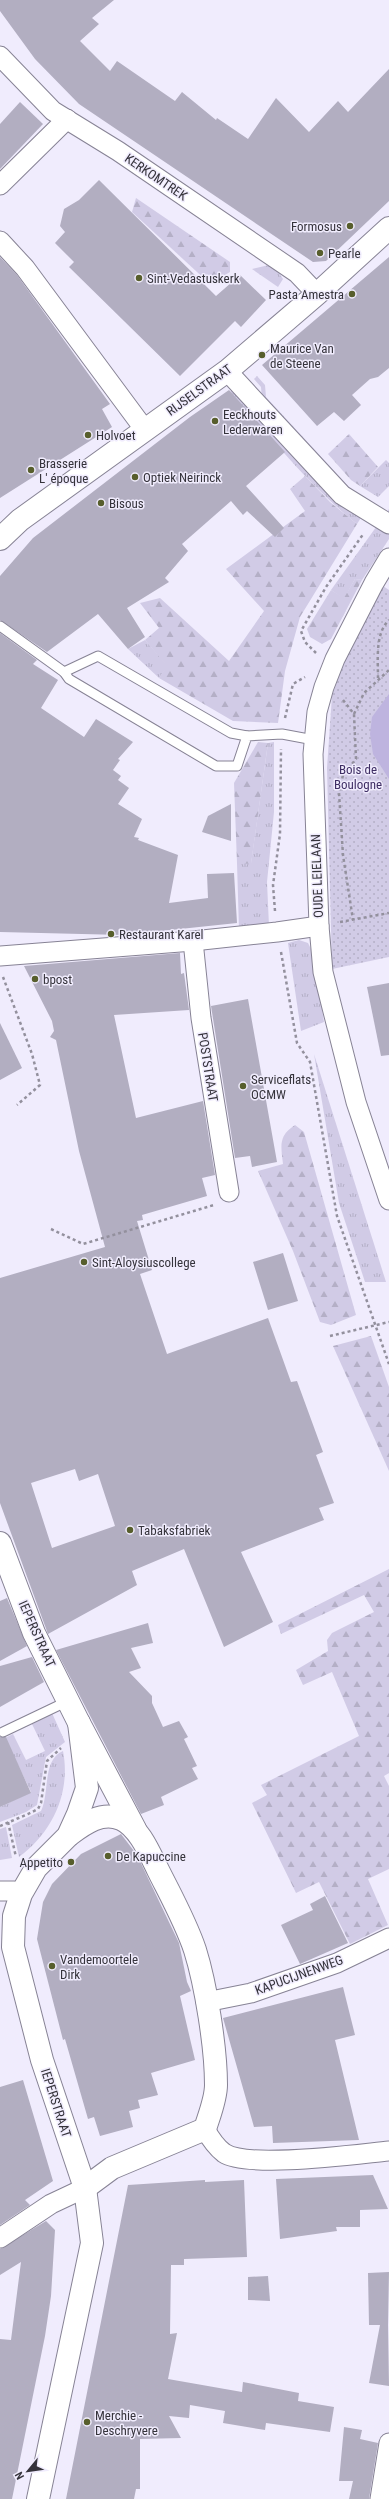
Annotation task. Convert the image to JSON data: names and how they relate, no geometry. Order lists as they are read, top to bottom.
{
  "streets": {
    "street": [
      "KERKOMTREK",
      "RIJSELSTRAAT",
      "OUDE LEIELAAN",
      "POSTSTRAAT",
      "IEPERSTRAAT",
      "KAPUCIJNENWEG"
    ]
  },
  "crossings": [
    ["KERKOMTREK", "RIJSELSTRAAT"],
    ["IEPERSTRAAT", "KAPUCIJNENWEG"]
  ],
  "parks": ["Bois de Boulogne"],
  "places": [
    "Formosus",
    "Pearle",
    "Sint-Vedastuskerk",
    "Pasta Amestra",
    "Maurice Van de Steene",
    "Eeckhouts Lederwaren",
    "Holvoet",
    "Brasserie L' époque",
    "Optiek Neirinck",
    "Bisous",
    "Restaurant Karel",
    "bpost",
    "Serviceflats OCMW",
    "Sint-Aloysiuscollege",
    "Tabaksfabriek",
    "De Kapuccine",
    "Appetito",
    "Vandemoortele Dirk",
    "Merchie - Deschryvere"
  ],
  "north": "bottom left"
}
